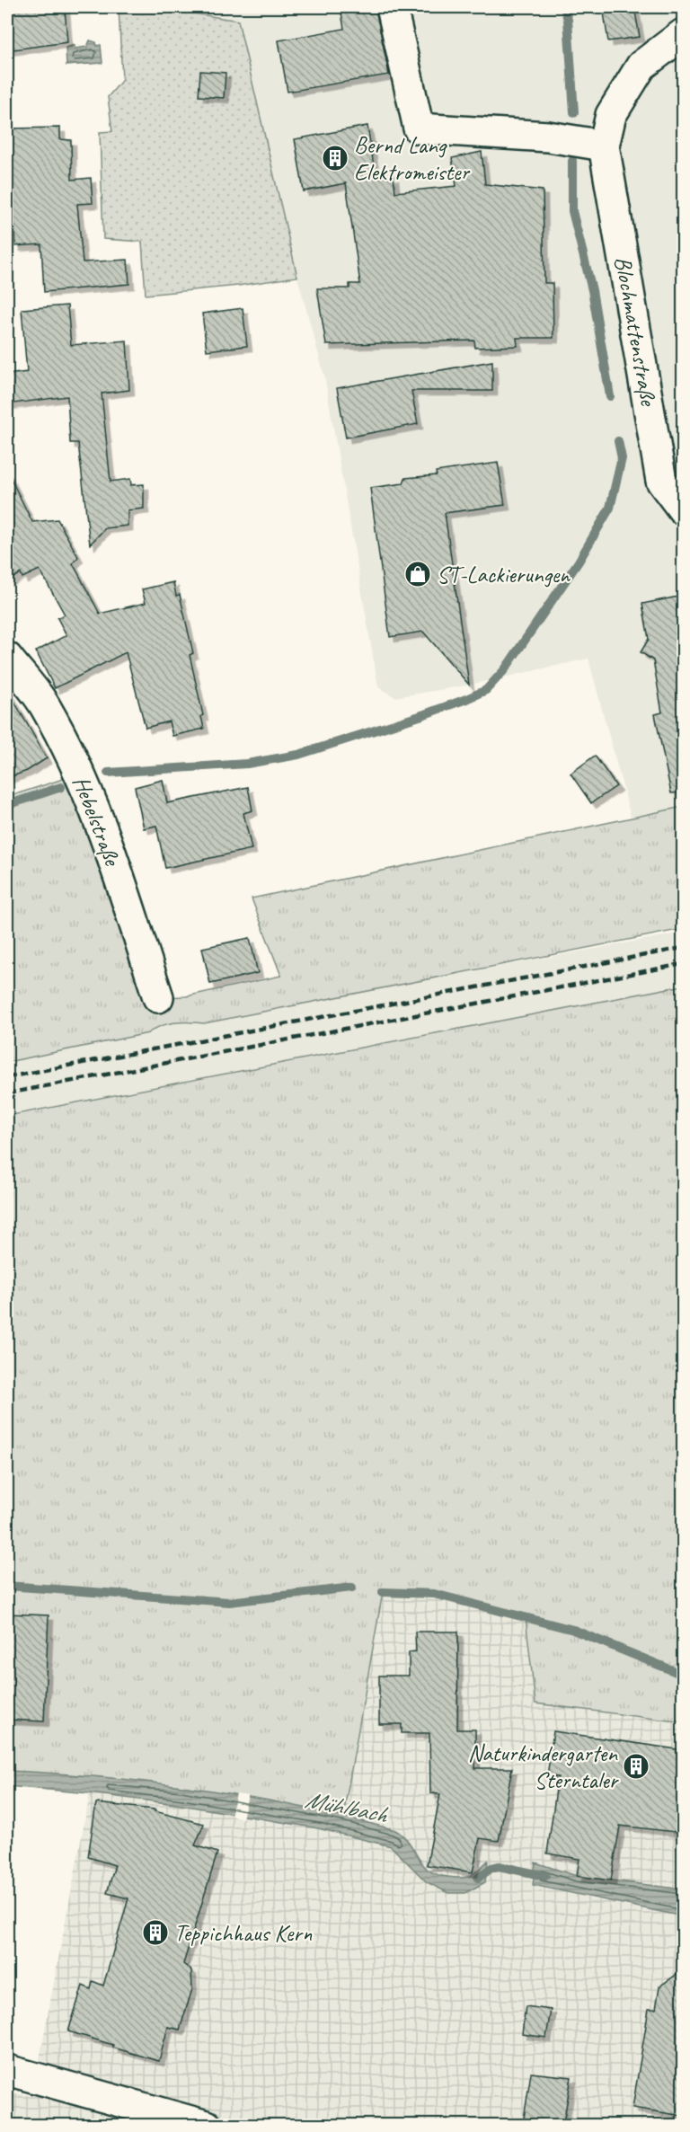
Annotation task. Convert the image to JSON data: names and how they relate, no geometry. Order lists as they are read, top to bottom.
{
  "streets": {
    "street": ["Blochmattenstraße", "Hebelstraße"]
  },
  "water": ["Mühlbach"],
  "places": {
    "building": ["Bernd Lang Elektromeister", "Naturkindergarten Sterntaler", "Teppichhaus Kern"],
    "shop": ["ST-Lackierungen"]
  }
}
